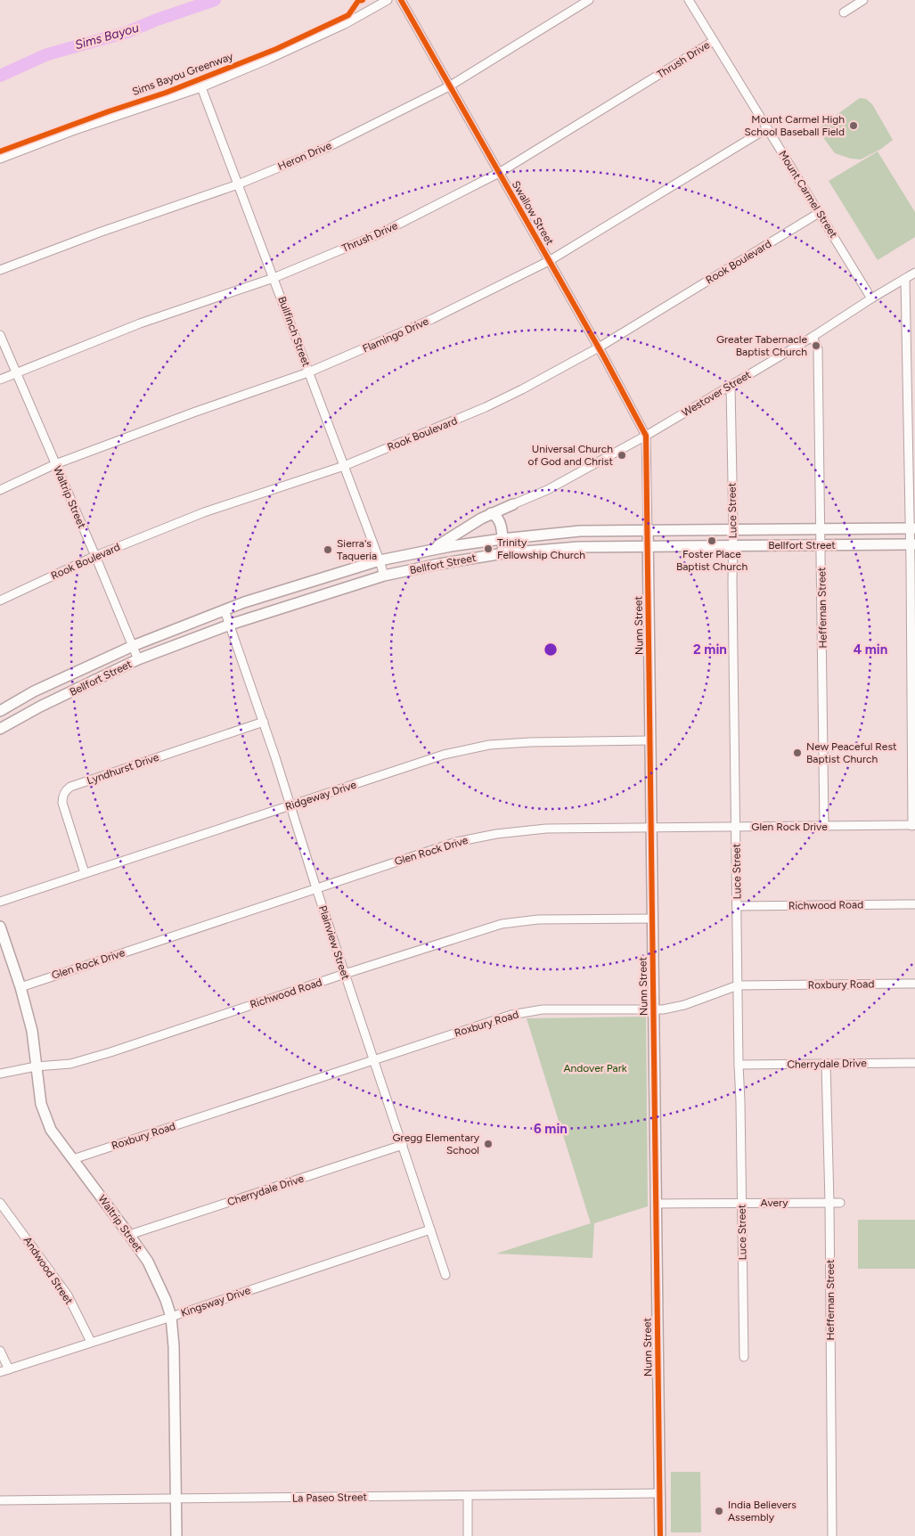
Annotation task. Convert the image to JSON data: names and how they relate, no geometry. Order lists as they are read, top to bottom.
{
  "streets": {
    "main road": ["Waltrip Street", "Bellfort Street", "Nunn Street"],
    "street": [
      "Thrush Drive",
      "Heron Drive",
      "Mount Carmel Street",
      "Swallow Street",
      "Rook Boulevard",
      "Bullfinch Street",
      "Flamingo Drive",
      "Westover Street",
      "Luce Street",
      "Heffernan Street",
      "Lyndhurst Drive",
      "Ridgeway Drive",
      "Glen Rock Drive",
      "Richwood Road",
      "Plainview Street",
      "Roxbury Road",
      "Cherrydale Drive",
      "Avery",
      "Andwood Street",
      "Kingsway Drive",
      "La Paseo Street"
    ],
    "cycle path": ["Sims Bayou Greenway"]
  },
  "crossings": [
    ["Thrush Drive", "Mount Carmel Street"],
    ["Thrush Drive", "Swallow Street"],
    ["Thrush Drive", "Bullfinch Street"],
    ["Thrush Drive", "Waltrip Street"],
    ["Heron Drive", "Swallow Street"],
    ["Heron Drive", "Bullfinch Street"],
    ["Mount Carmel Street", "Rook Boulevard"],
    ["Mount Carmel Street", "Flamingo Drive"],
    ["Mount Carmel Street", "Westover Street"],
    ["Swallow Street", "Rook Boulevard"],
    ["Swallow Street", "Flamingo Drive"],
    ["Swallow Street", "Westover Street"],
    ["Swallow Street", "Nunn Street"],
    ["Rook Boulevard", "Bullfinch Street"],
    ["Rook Boulevard", "Waltrip Street"],
    ["Bullfinch Street", "Flamingo Drive"],
    ["Bullfinch Street", "Bellfort Street"],
    ["Flamingo Drive", "Waltrip Street"],
    ["Westover Street", "Luce Street"],
    ["Westover Street", "Heffernan Street"],
    ["Westover Street", "Nunn Street"],
    ["Waltrip Street", "Bellfort Street"],
    ["Waltrip Street", "Glen Rock Drive"],
    ["Waltrip Street", "Richwood Road"],
    ["Waltrip Street", "Roxbury Road"],
    ["Waltrip Street", "Cherrydale Drive"],
    ["Waltrip Street", "Kingsway Drive"],
    ["Waltrip Street", "La Paseo Street"],
    ["Luce Street", "Bellfort Street"],
    ["Luce Street", "Glen Rock Drive"],
    ["Luce Street", "Richwood Road"],
    ["Luce Street", "Roxbury Road"],
    ["Luce Street", "Cherrydale Drive"],
    ["Luce Street", "Avery"],
    ["Bellfort Street", "Heffernan Street"],
    ["Bellfort Street", "Nunn Street"],
    ["Bellfort Street", "Plainview Street"],
    ["Heffernan Street", "Glen Rock Drive"],
    ["Heffernan Street", "Cherrydale Drive"],
    ["Heffernan Street", "Avery"],
    ["Nunn Street", "Ridgeway Drive"],
    ["Nunn Street", "Glen Rock Drive"],
    ["Nunn Street", "Richwood Road"],
    ["Nunn Street", "Roxbury Road"],
    ["Nunn Street", "Avery"],
    ["Nunn Street", "La Paseo Street"],
    ["Lyndhurst Drive", "Ridgeway Drive"],
    ["Lyndhurst Drive", "Plainview Street"],
    ["Ridgeway Drive", "Plainview Street"],
    ["Glen Rock Drive", "Plainview Street"],
    ["Richwood Road", "Plainview Street"],
    ["Plainview Street", "Roxbury Road"],
    ["Plainview Street", "Cherrydale Drive"],
    ["Plainview Street", "Kingsway Drive"],
    ["Andwood Street", "Kingsway Drive"]
  ],
  "water": ["Sims Bayou"],
  "parks": ["Andover Park"],
  "places": [
    "Mount Carmel High School Baseball Field",
    "Greater Tabernacle Baptist Church",
    "Universal Church of God and Christ",
    "Foster Place Baptist Church",
    "Trinity Fellowship Church",
    "Sierra's Taqueria",
    "New Peaceful Rest Baptist Church",
    "Gregg Elementary School",
    "India Believers Assembly"
  ],
  "rings": ["2 min", "4 min", "6 min"]
}
